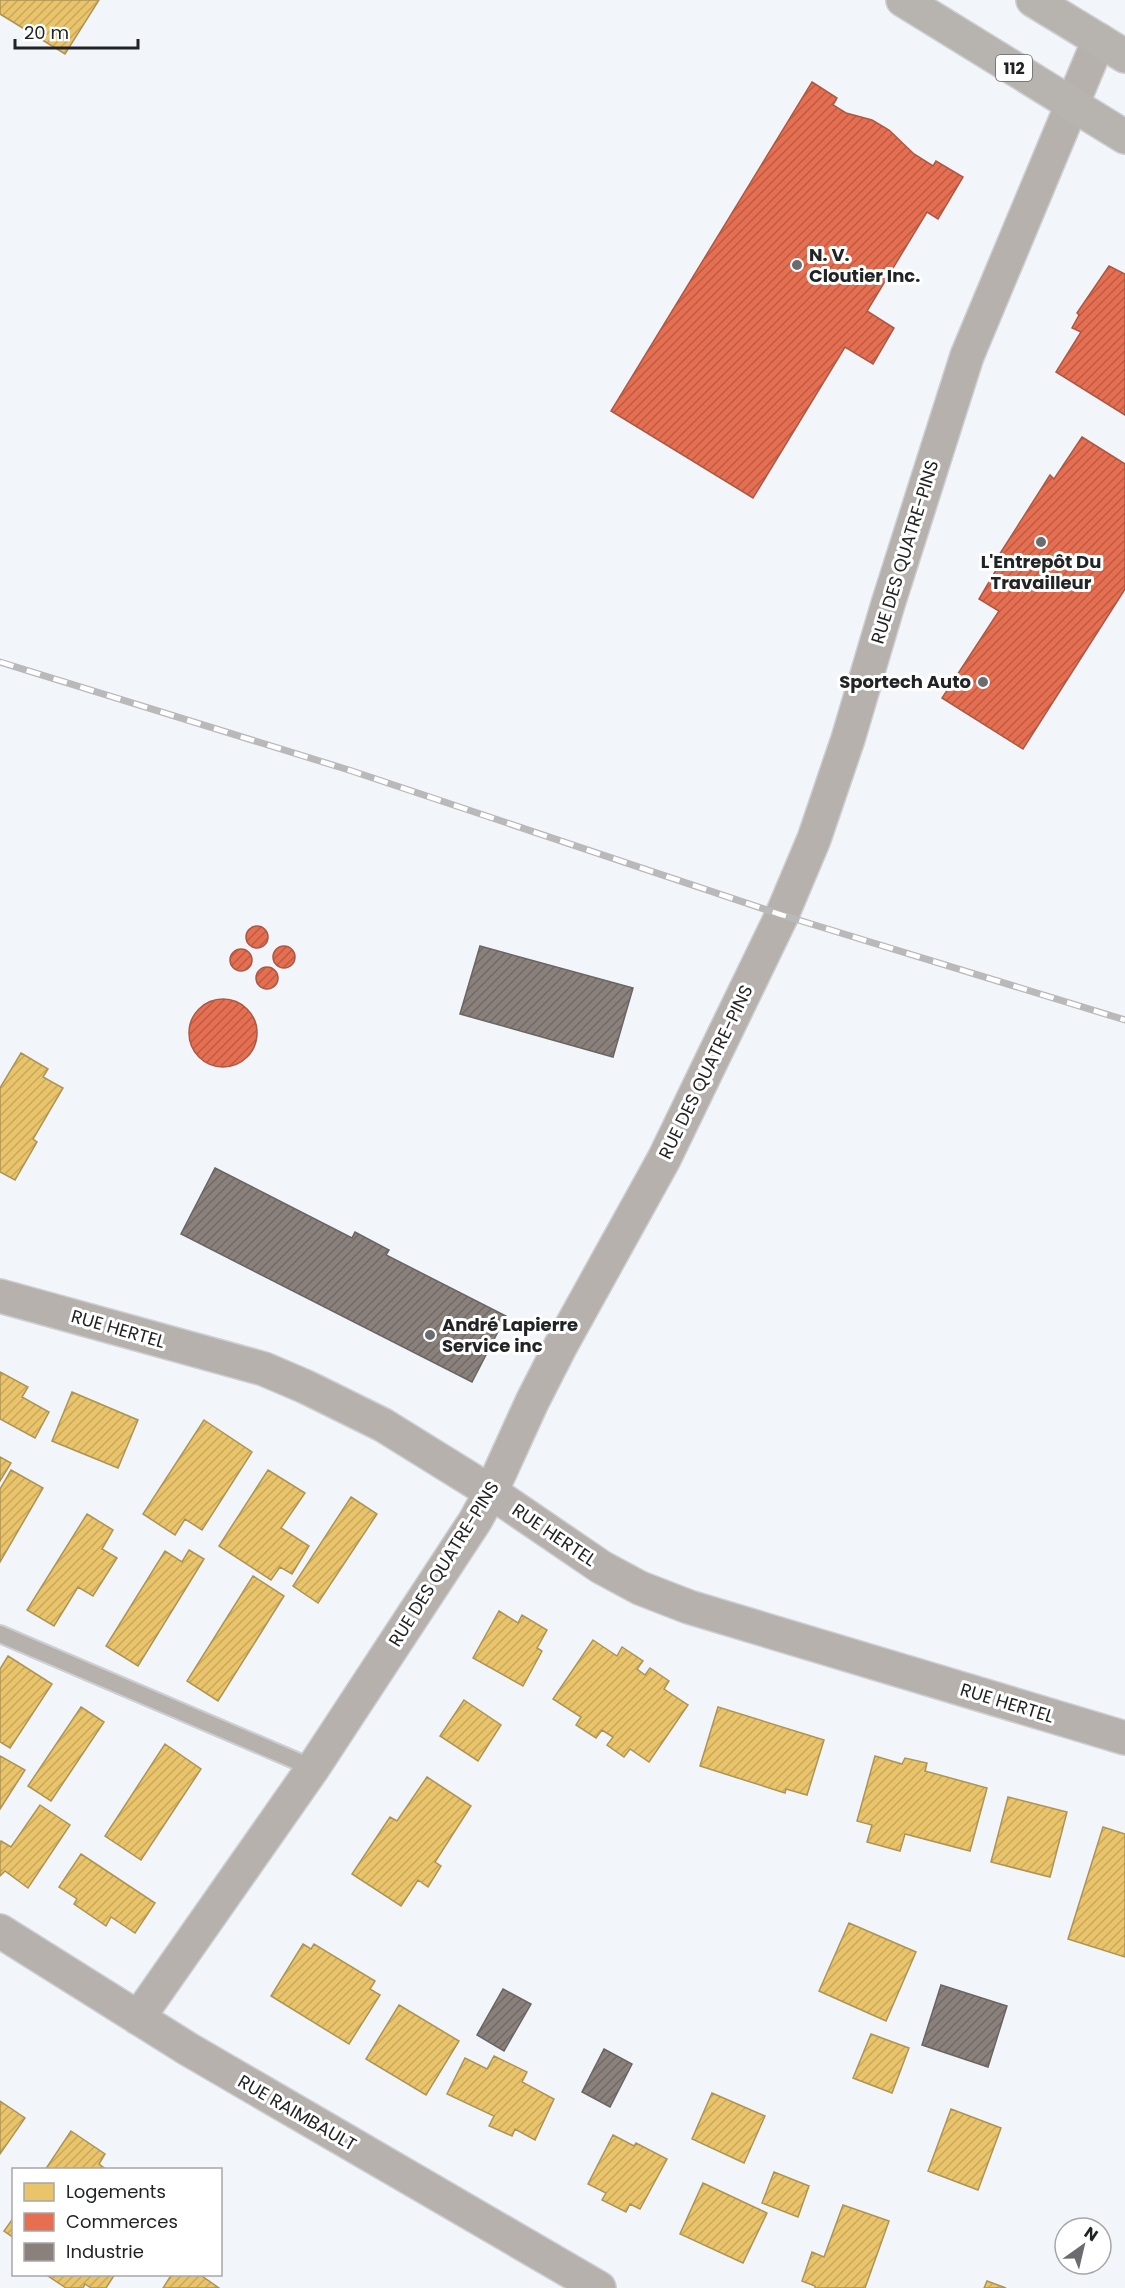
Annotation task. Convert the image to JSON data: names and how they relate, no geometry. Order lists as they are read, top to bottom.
{
  "streets": {
    "main road": ["112"],
    "street": ["RUE DES QUATRE-PINS", "RUE HERTEL", "RUE RAIMBAULT"]
  },
  "crossings": [
    ["112", "RUE DES QUATRE-PINS"],
    ["RUE DES QUATRE-PINS", "RUE HERTEL"],
    ["RUE DES QUATRE-PINS", "RUE RAIMBAULT"]
  ],
  "places": [
    "N. V. Cloutier Inc.",
    "L'Entrepôt Du Travailleur",
    "Sportech Auto",
    "André Lapierre Service inc"
  ],
  "legend": ["Logements", "Commerces", "Industrie"],
  "scale_bar": "20 m",
  "north": "top right"
}
